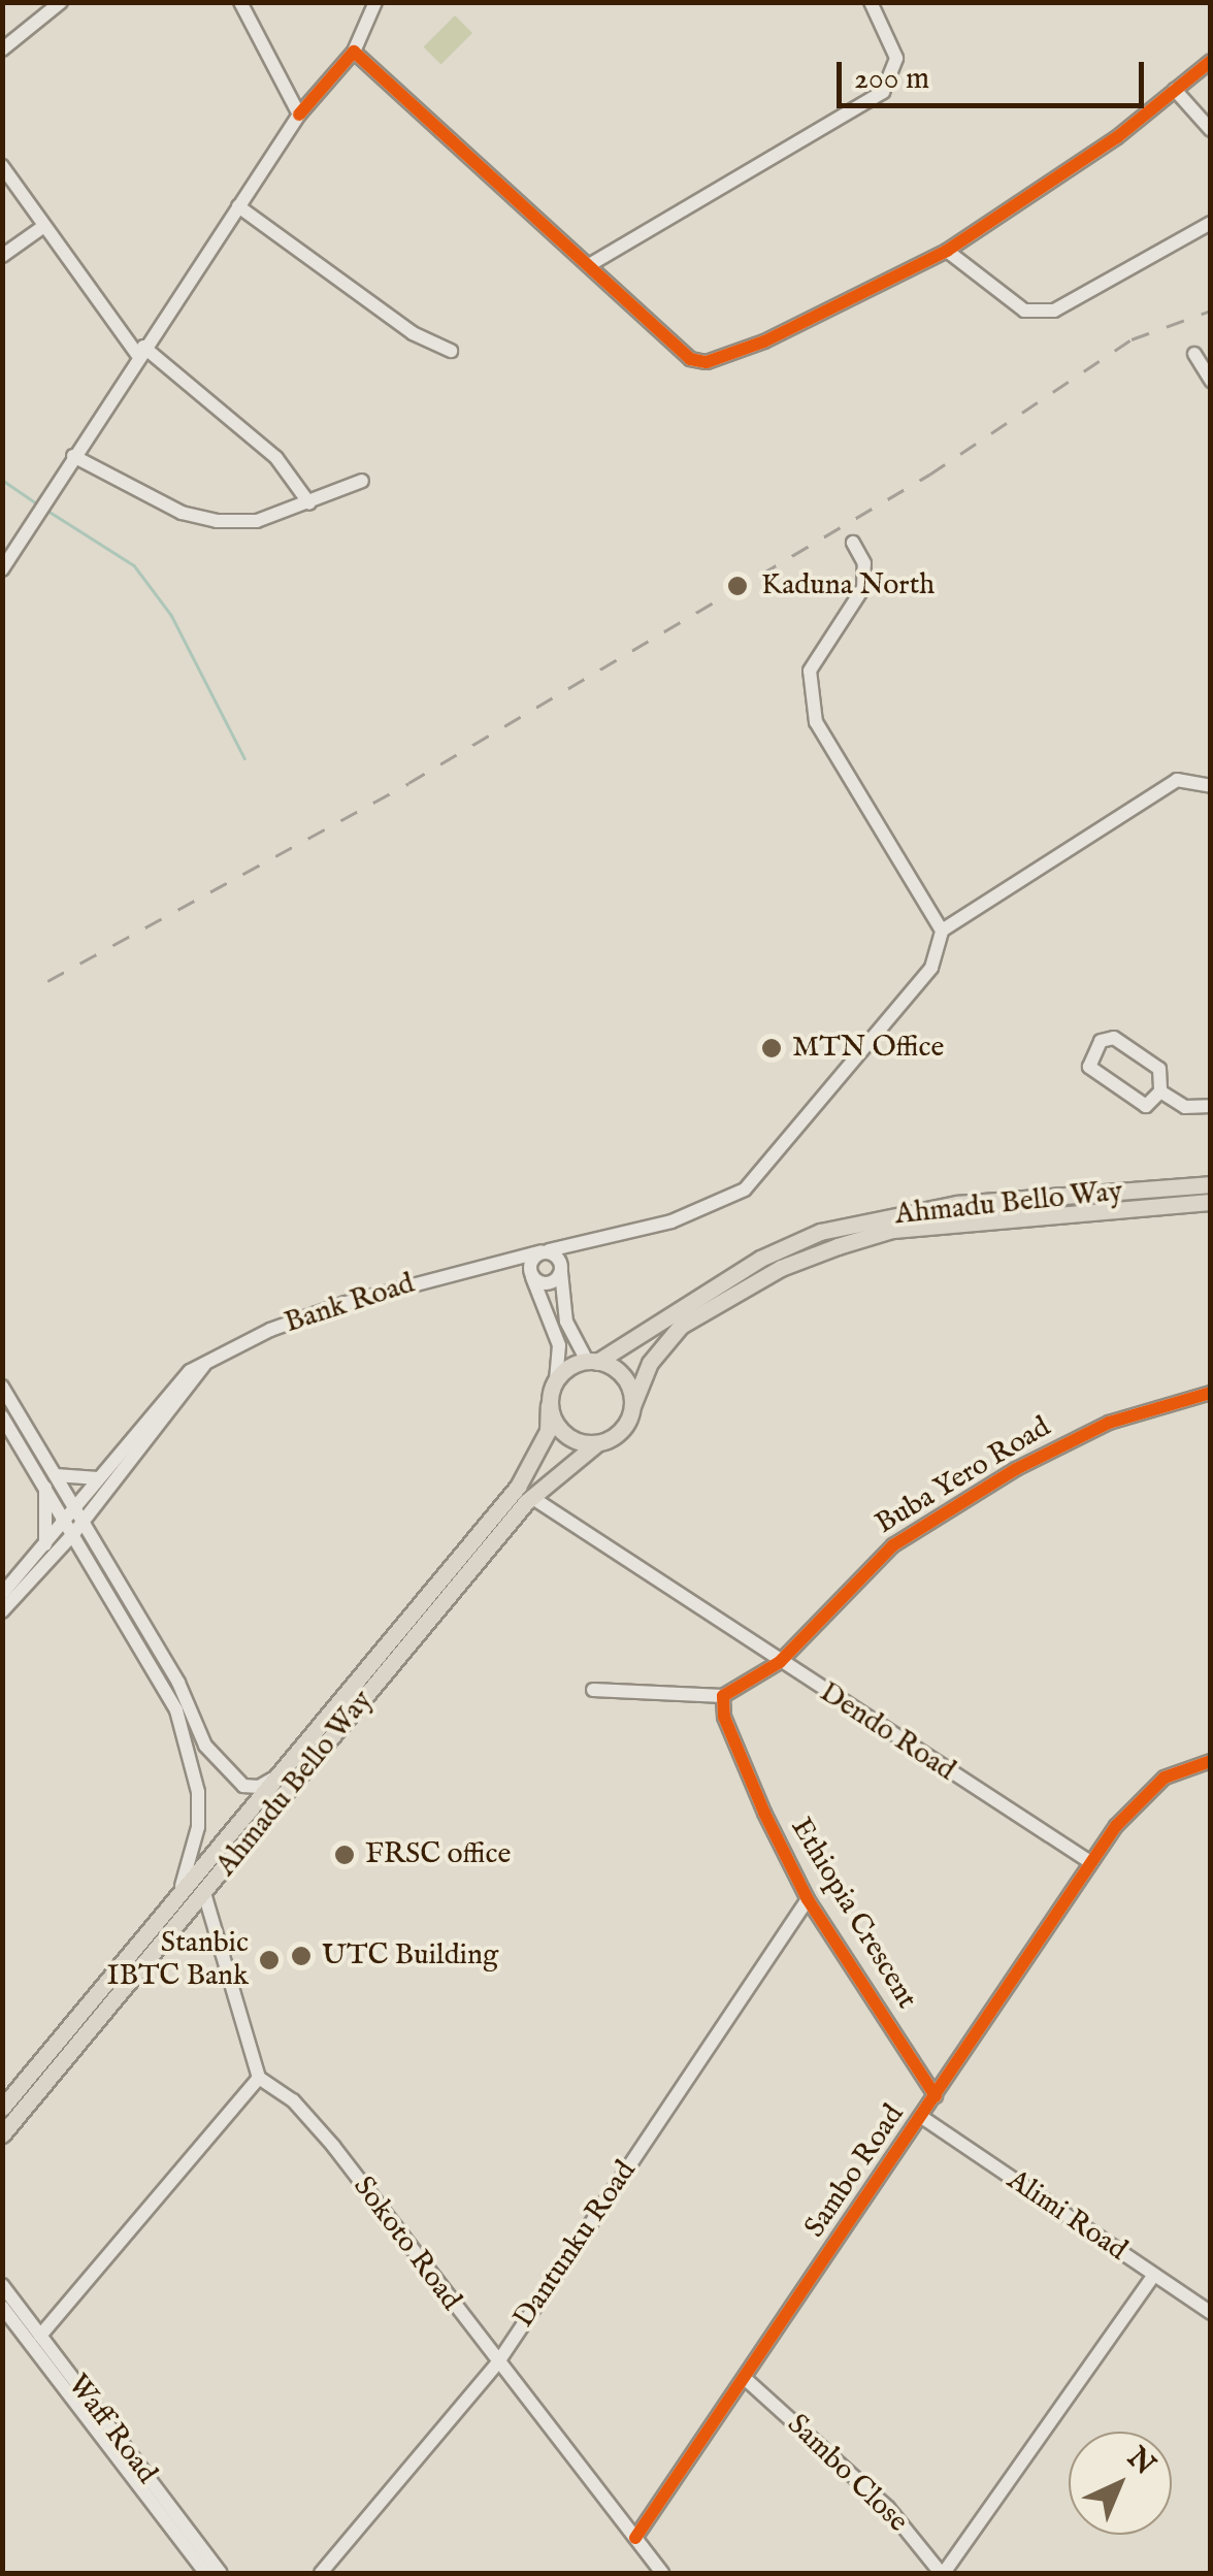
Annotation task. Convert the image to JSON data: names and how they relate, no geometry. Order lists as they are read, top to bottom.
{
  "streets": {
    "main road": ["Ahmadu Bello Way"],
    "street": [
      "Bank Road",
      "Buba Yero Road",
      "Dendo Road",
      "Ethiopia Crescent",
      "Sambo Road",
      "Alimi Road",
      "Sokoto Road",
      "Dantunku Road",
      "Waff Road",
      "Sambo Close"
    ]
  },
  "crossings": [
    ["Ahmadu Bello Way", "Dendo Road"],
    ["Buba Yero Road", "Dendo Road"],
    ["Dendo Road", "Sambo Road"],
    ["Ethiopia Crescent", "Sambo Road"],
    ["Ethiopia Crescent", "Dantunku Road"],
    ["Sambo Road", "Alimi Road"],
    ["Sambo Road", "Sokoto Road"],
    ["Sambo Road", "Sambo Close"],
    ["Sokoto Road", "Dantunku Road"]
  ],
  "places": [
    "Kaduna North",
    "MTN Office",
    "FRSC office",
    "UTC Building",
    "Stanbic IBTC Bank"
  ],
  "scale_bar": "200 m",
  "north": "top right"
}
